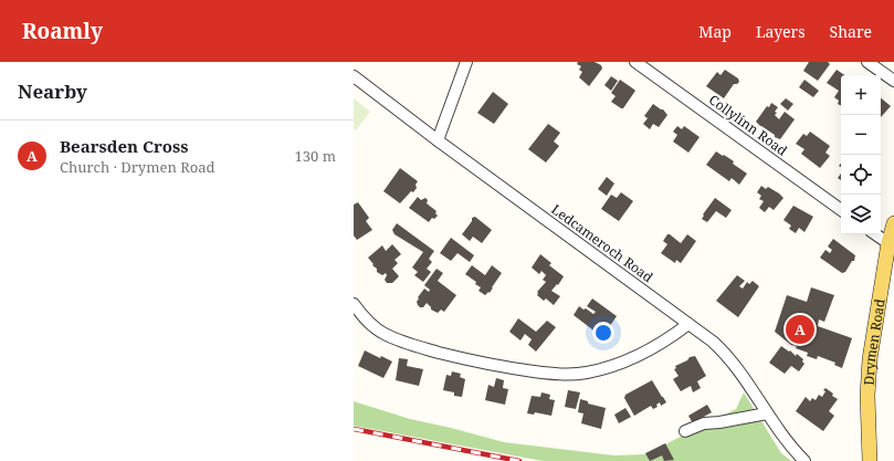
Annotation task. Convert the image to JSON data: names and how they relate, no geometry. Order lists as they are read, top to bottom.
{
  "streets": {
    "main road": ["Drymen Road"],
    "street": ["Collylinn Road", "Ledcameroch Road"]
  },
  "page": {
    "header": "Roamly",
    "nav": ["Map", "Layers", "Share"],
    "heading": "Nearby",
    "map_buttons": ["+", "−"],
    "list": [
      {
        "mark": "A",
        "name": "Bearsden Cross",
        "note": "Church · Drymen Road",
        "value": "130 m"
      }
    ],
    "pins": "A"
  }
}
